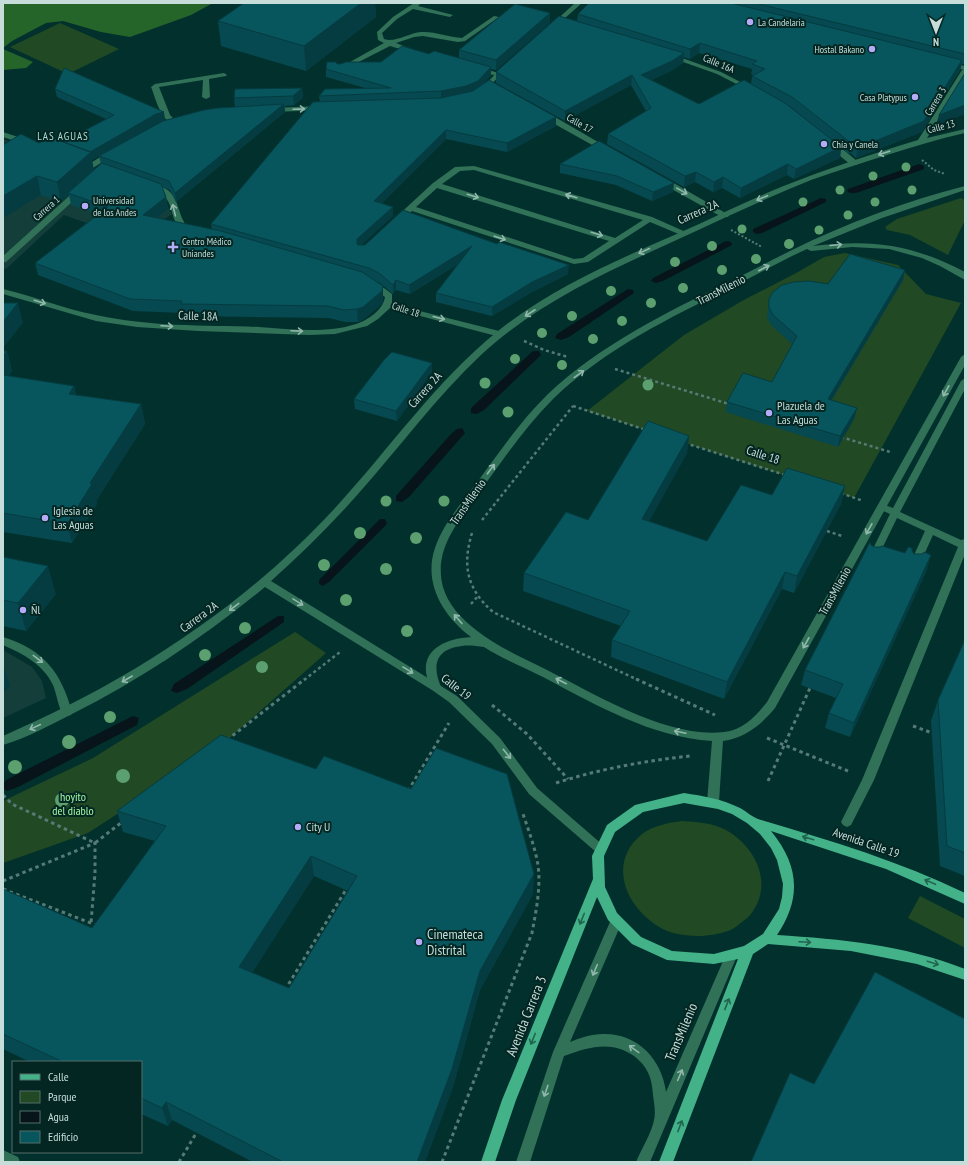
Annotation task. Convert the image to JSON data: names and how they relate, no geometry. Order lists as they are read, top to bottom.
{
  "streets": {
    "main road": ["Avenida Calle 19", "Avenida Carrera 3"],
    "street": [
      "Calle 16A",
      "Carrera 3",
      "Calle 17",
      "Calle 13",
      "Carrera 1",
      "Carrera 2A",
      "TransMilenio",
      "Calle 18",
      "Calle 18A",
      "Calle 19"
    ]
  },
  "crossings": [
    ["Carrera 3", "Calle 13"],
    ["Carrera 3", "Carrera 2A"],
    ["Calle 13", "Carrera 2A"],
    ["Carrera 2A", "Calle 18"],
    ["Carrera 2A", "Calle 19"],
    ["Calle 18", "Calle 18A"]
  ],
  "one_way": [
    "Carrera 2A",
    "Calle 18",
    "Calle 18A",
    "Calle 19",
    "Avenida Carrera 3"
  ],
  "districts": ["LAS AGUAS"],
  "parks": ["hoyito del diablo"],
  "places": {
    "other": [
      "La Candelaria",
      "Hostal Bakano",
      "Casa Platypus",
      "Chía y Canela",
      "Universidad de los Andes",
      "Plazuela de Las Aguas",
      "Iglesia de Las Aguas",
      "Ñl",
      "City U",
      "Cinemateca Distrital"
    ],
    "health": ["Centro Médico Uniandes"]
  },
  "legend": [
    "Calle",
    "Parque",
    "Agua",
    "Edificio"
  ],
  "north": "bottom"
}
